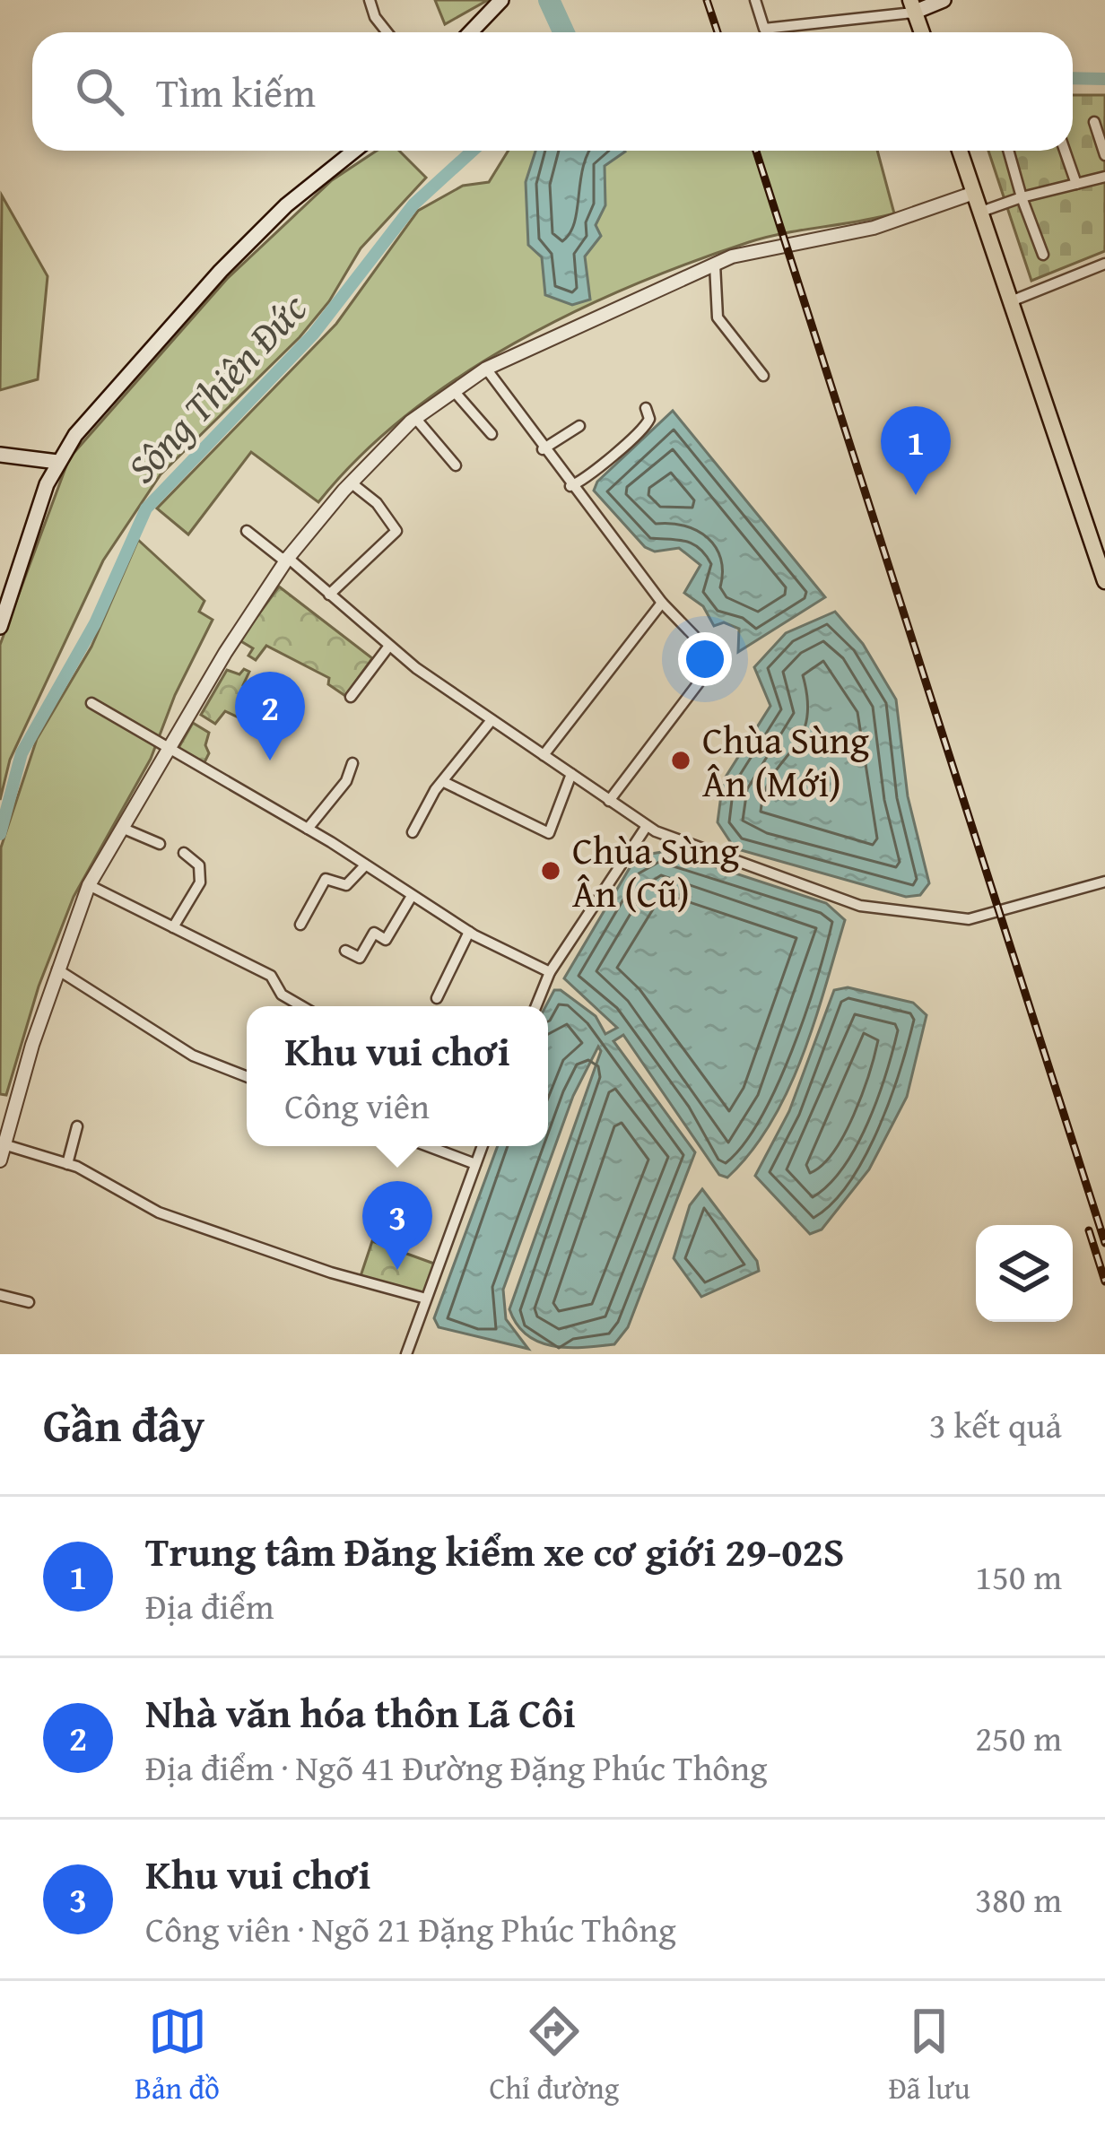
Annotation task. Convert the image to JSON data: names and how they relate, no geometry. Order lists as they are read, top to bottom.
{
  "water": ["Sông Thiên Đức"],
  "places": ["Chùa Sùng Ân (Mới)", "Chùa Sùng Ân (Cũ)"],
  "page": {
    "search": "Tìm kiếm",
    "pins": ["1", "2", "3"],
    "popup": ["Khu vui chơi", "Công viên"],
    "heading": ["Gần đây", "3 kết quả"],
    "list": [
      {
        "mark": "1",
        "name": "Trung tâm Đăng kiểm xe cơ giới 29-02S",
        "note": "Địa điểm",
        "value": "150 m"
      },
      {
        "mark": "2",
        "name": "Nhà văn hóa thôn Lã Côi",
        "note": "Địa điểm · Ngõ 41 Đường Đặng Phúc Thông",
        "value": "250 m"
      },
      {
        "mark": "3",
        "name": "Khu vui chơi",
        "note": "Công viên · Ngõ 21 Đặng Phúc Thông",
        "value": "380 m"
      }
    ],
    "nav": ["Bản đồ", "Chỉ đường", "Đã lưu"]
  }
}
